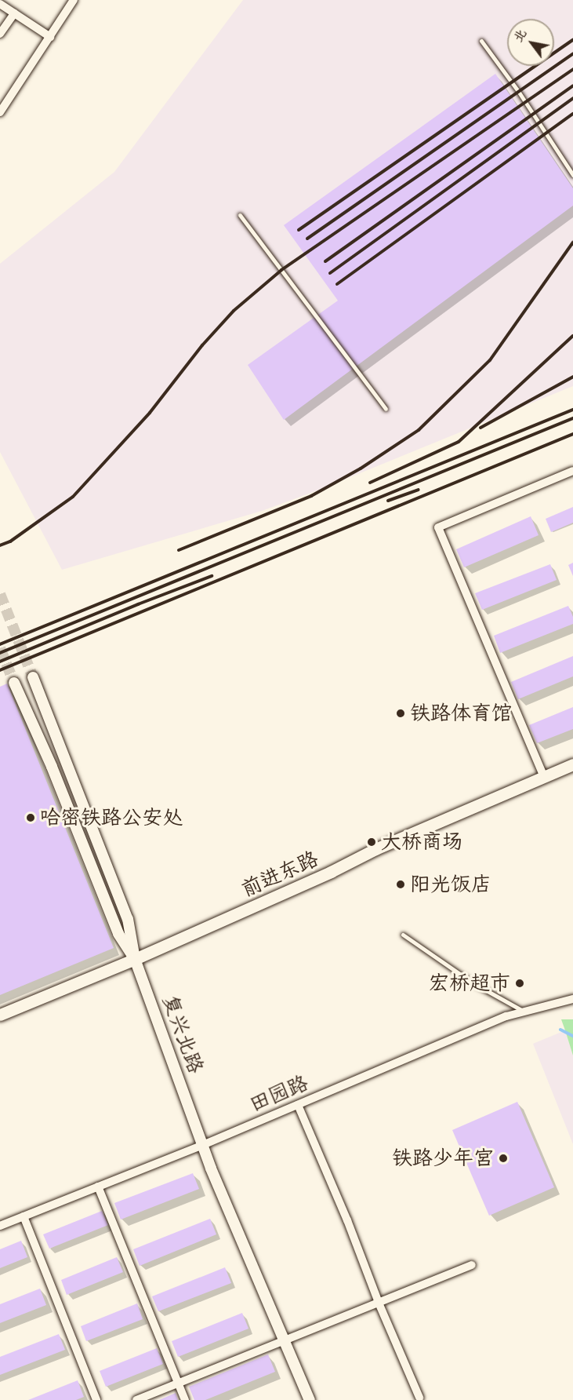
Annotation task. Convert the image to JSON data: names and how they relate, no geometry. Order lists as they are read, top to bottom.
{
  "streets": {
    "main road": ["前进东路"],
    "street": ["复兴北路", "田园路"]
  },
  "crossings": [
    ["前进东路", "复兴北路"],
    ["复兴北路", "田园路"]
  ],
  "places": [
    "铁路体育馆",
    "哈密铁路公安处",
    "大桥商场",
    "阳光饭店",
    "宏桥超市",
    "铁路少年宫"
  ],
  "north": "top left"
}
